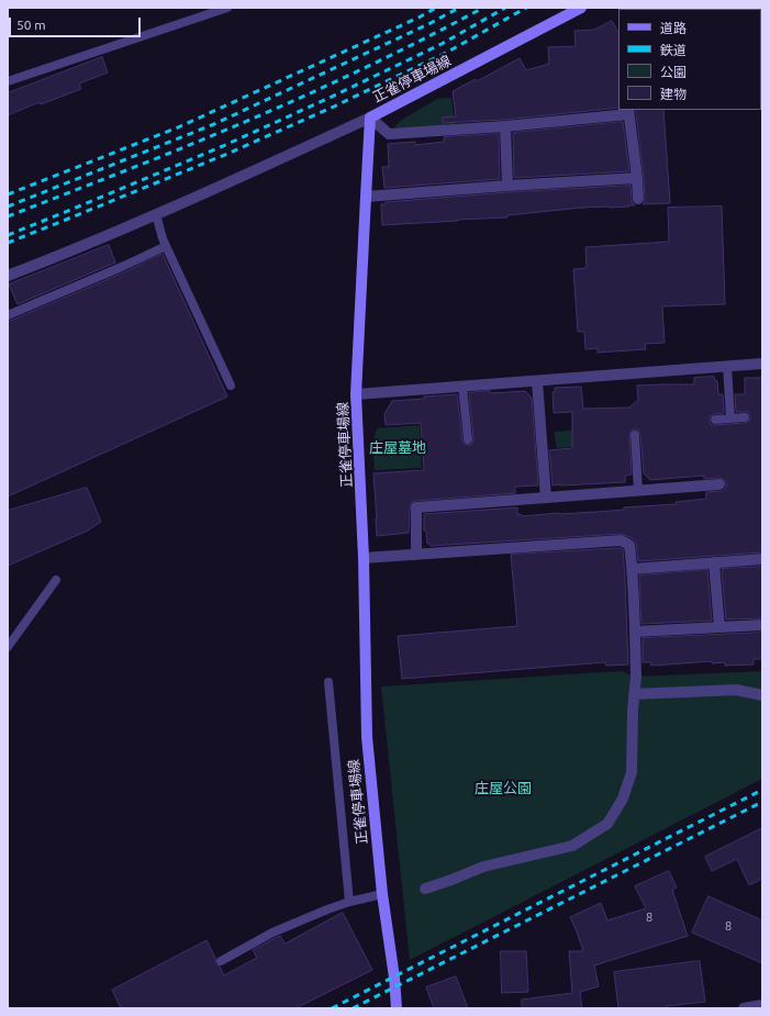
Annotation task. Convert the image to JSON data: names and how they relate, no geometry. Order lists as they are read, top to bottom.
{
  "streets": {
    "main road": ["正雀停車場線"]
  },
  "parks": ["庄屋墓地", "庄屋公園"],
  "house_numbers": ["8", "8"],
  "legend": [
    "道路",
    "鉄道",
    "公園",
    "建物"
  ],
  "scale_bar": "50 m"
}
